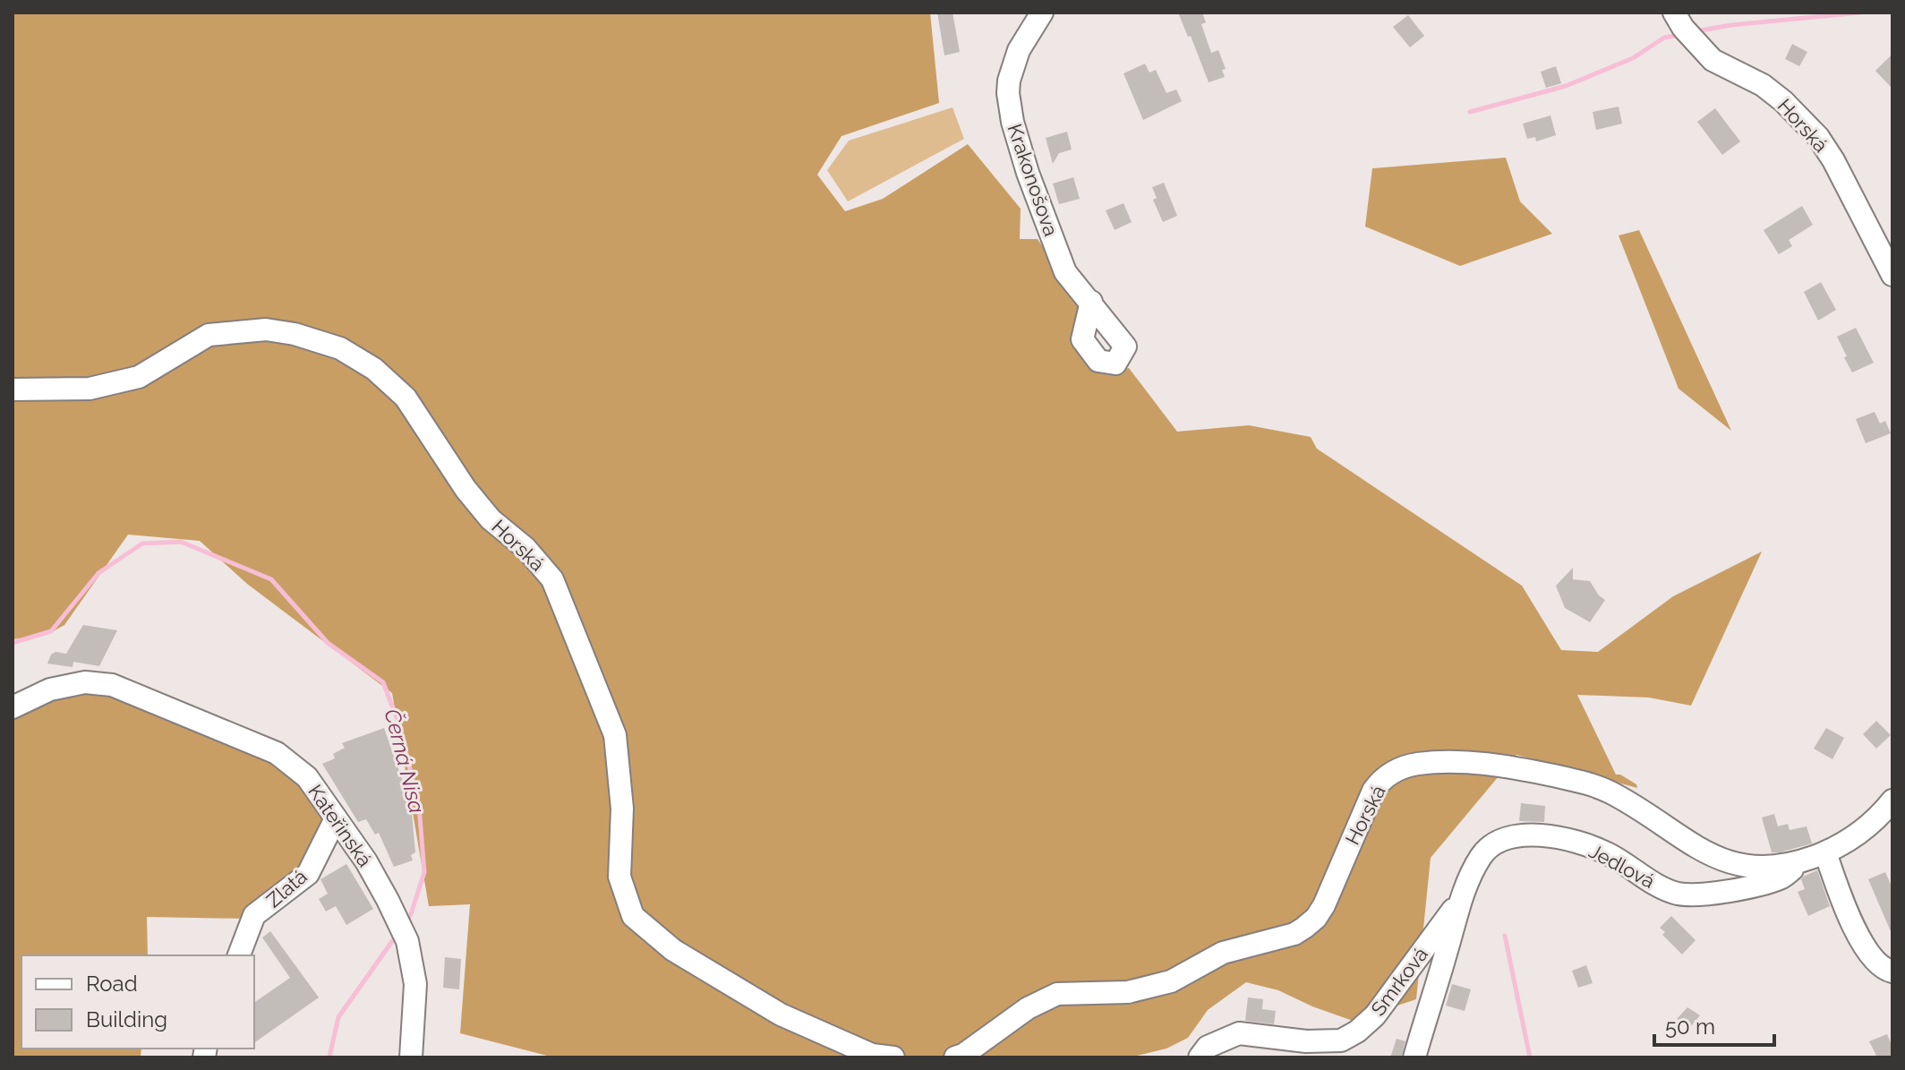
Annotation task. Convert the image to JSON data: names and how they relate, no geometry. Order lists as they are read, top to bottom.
{
  "streets": {
    "street": [
      "Horská",
      "Krakonošova",
      "Kateřinská",
      "Jedlová",
      "Zlatá",
      "Smrková"
    ]
  },
  "crossings": [
    ["Horská", "Jedlová"],
    ["Kateřinská", "Zlatá"],
    ["Jedlová", "Smrková"]
  ],
  "water": ["Černá Nisa"],
  "legend": ["Road", "Building"],
  "scale_bar": "50 m"
}
